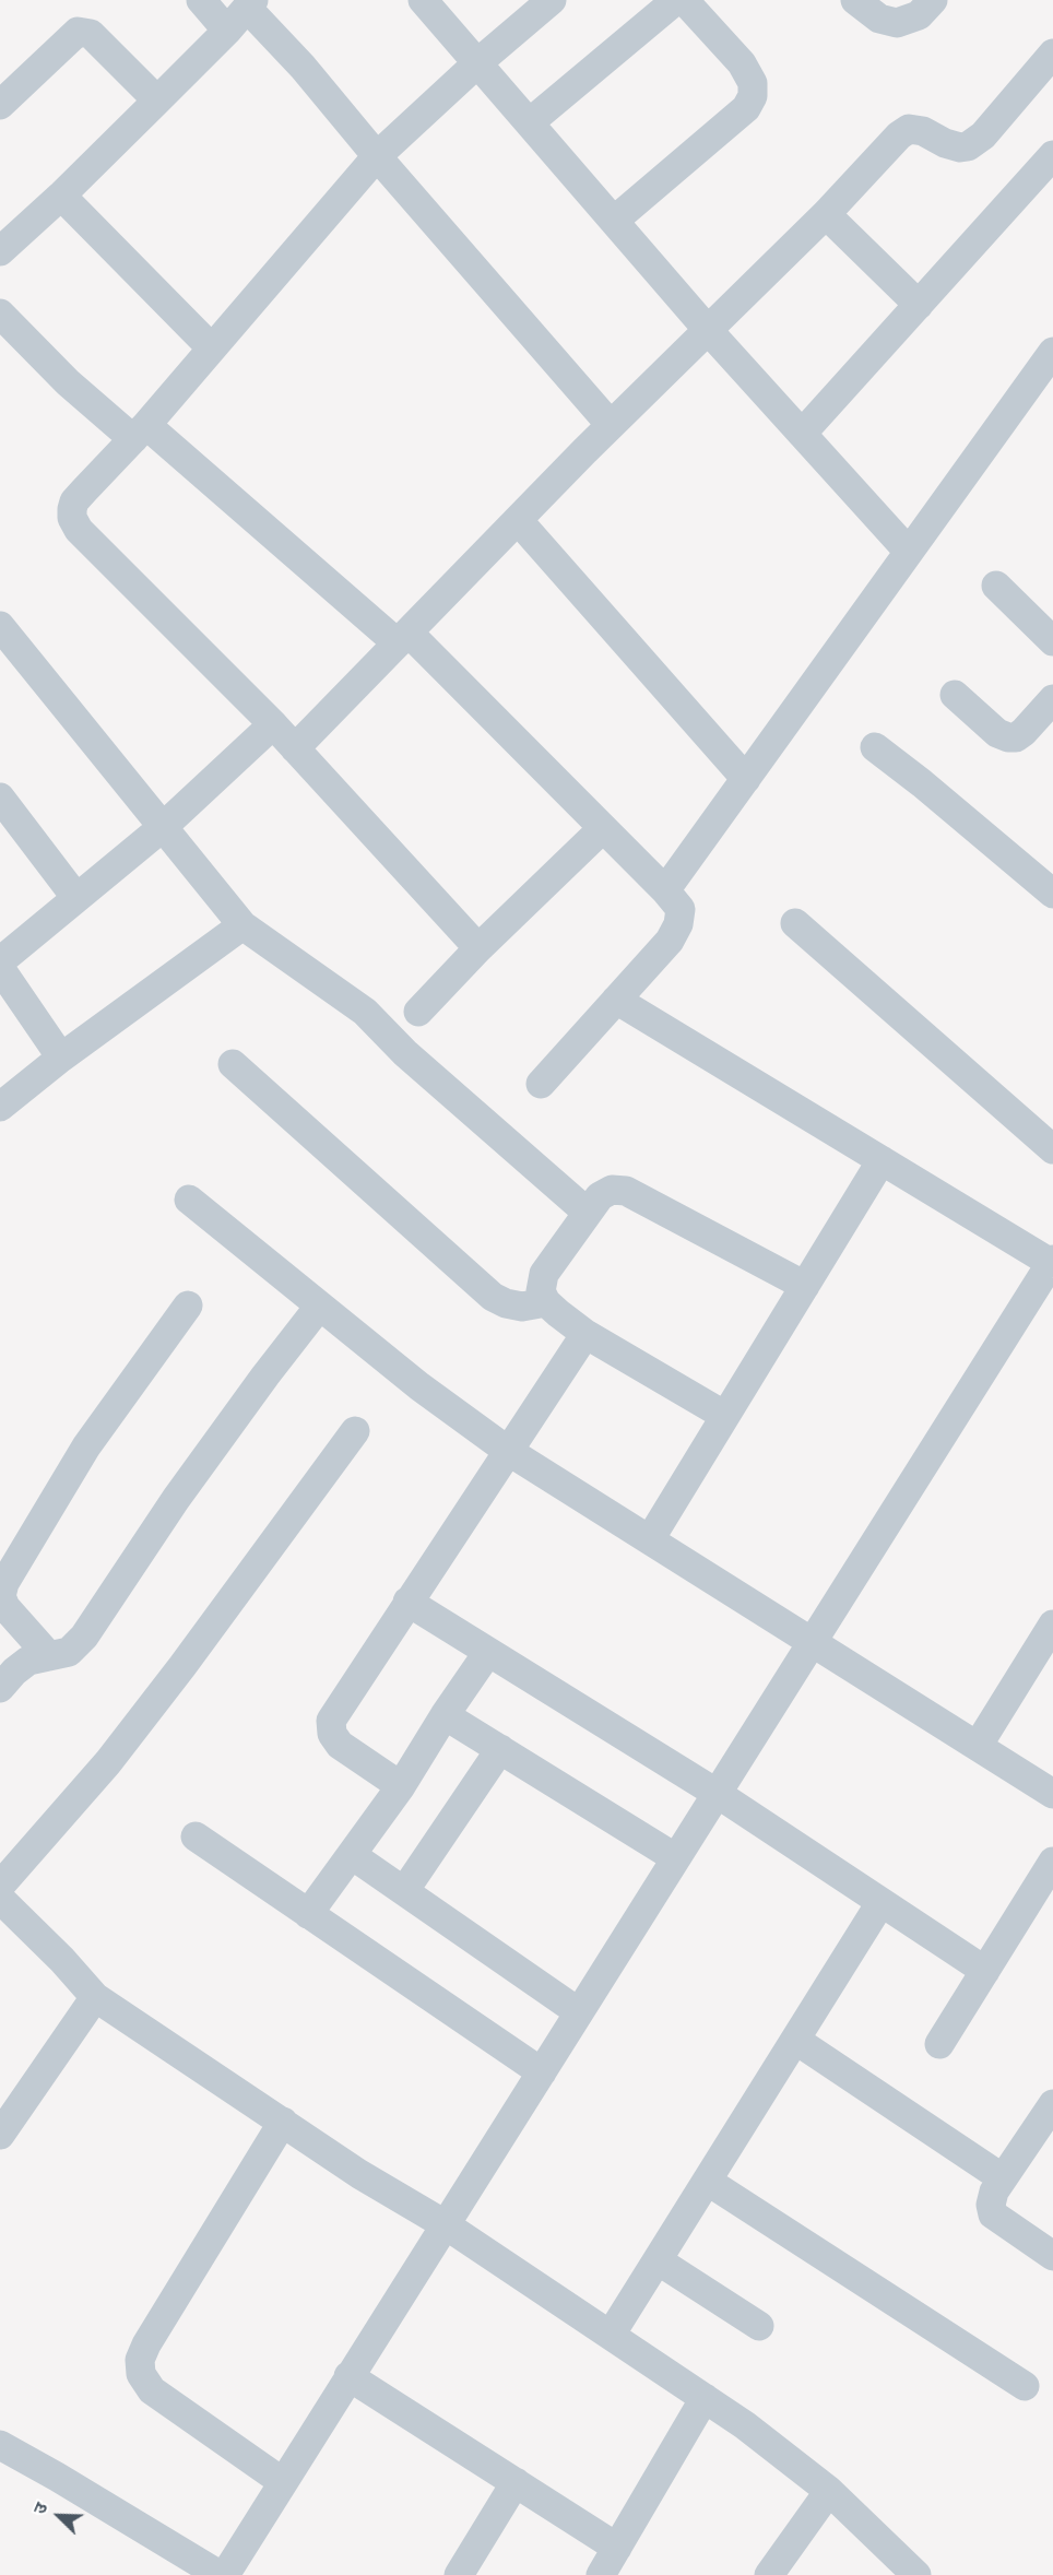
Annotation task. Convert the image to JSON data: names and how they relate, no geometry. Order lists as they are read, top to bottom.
{
  "north": "top left"
}
